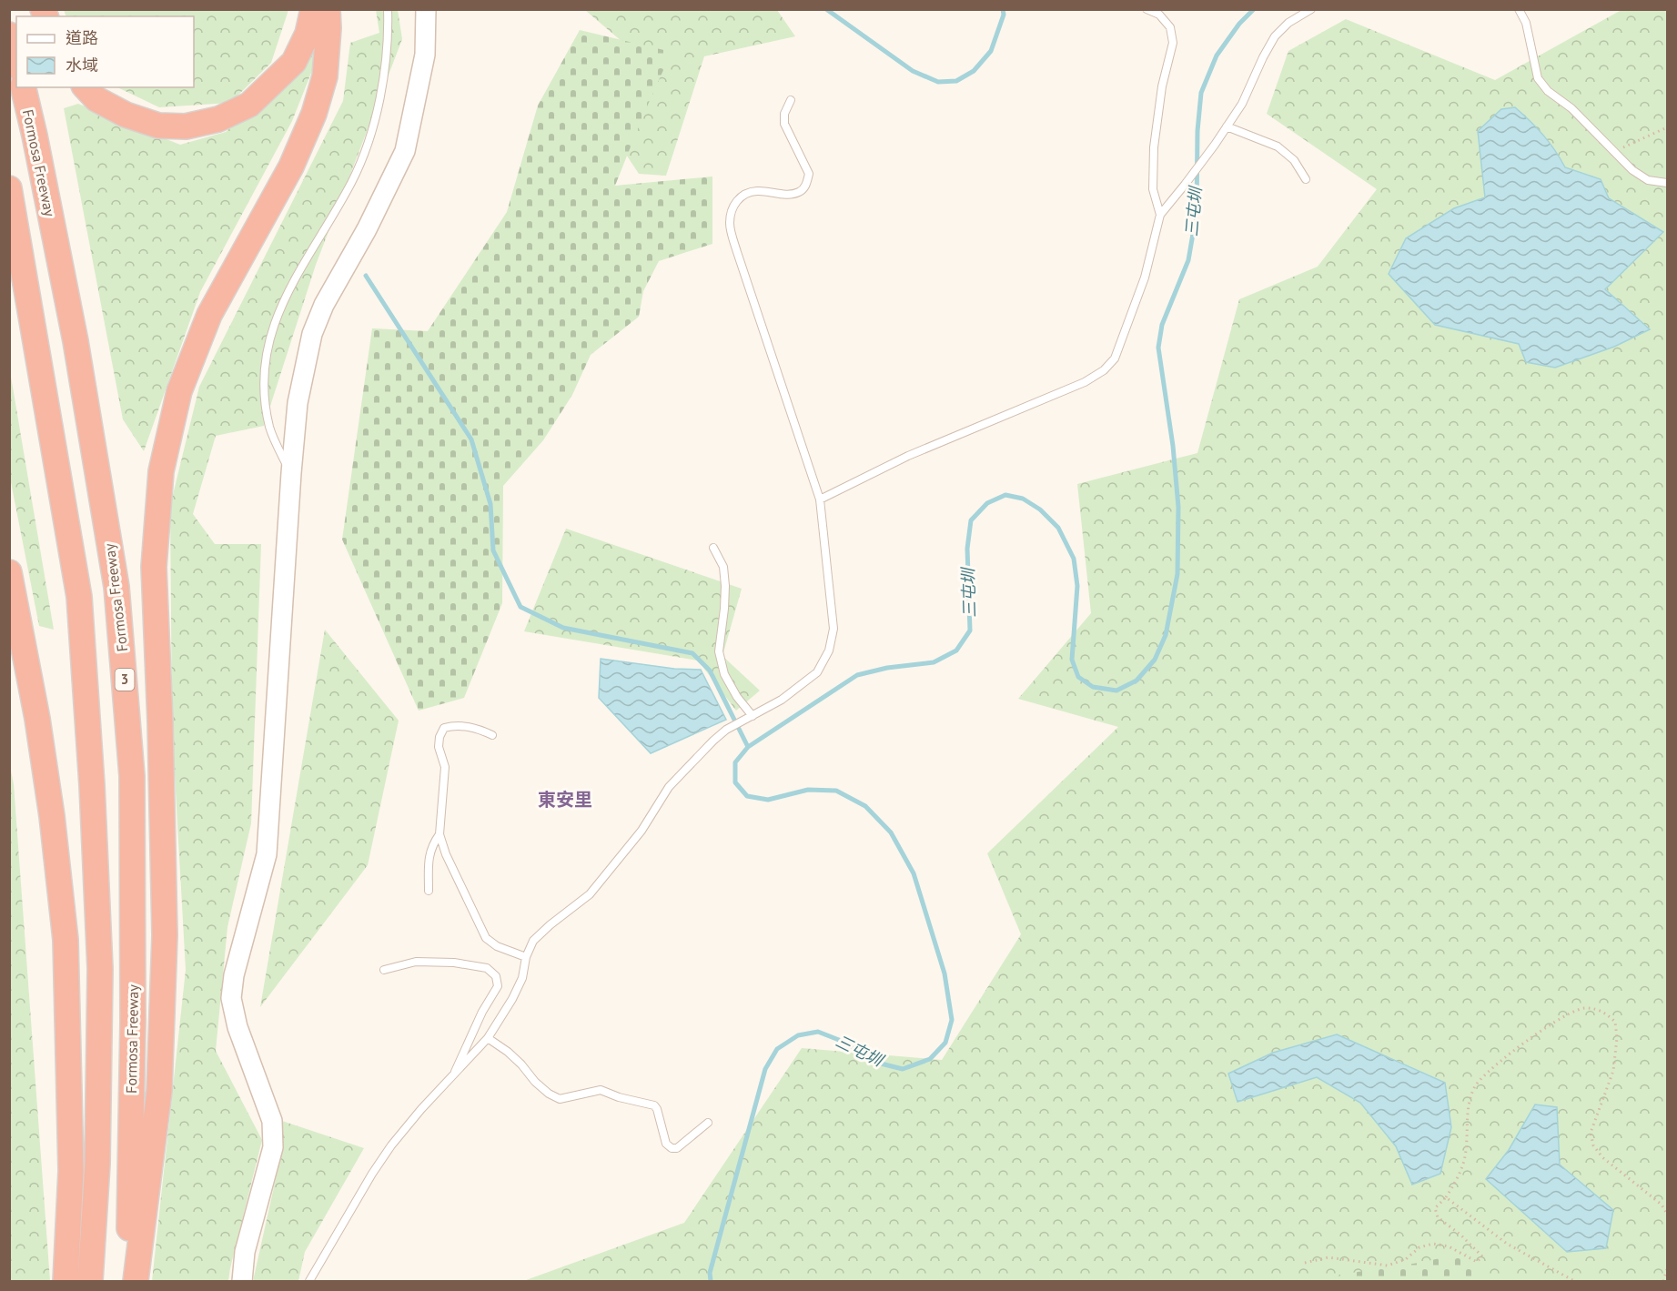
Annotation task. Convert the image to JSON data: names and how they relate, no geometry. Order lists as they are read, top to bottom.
{
  "streets": {
    "highway": ["Formosa Freeway", "3"]
  },
  "districts": ["東安里"],
  "water": ["三屯圳"],
  "legend": ["道路", "水域"]
}
